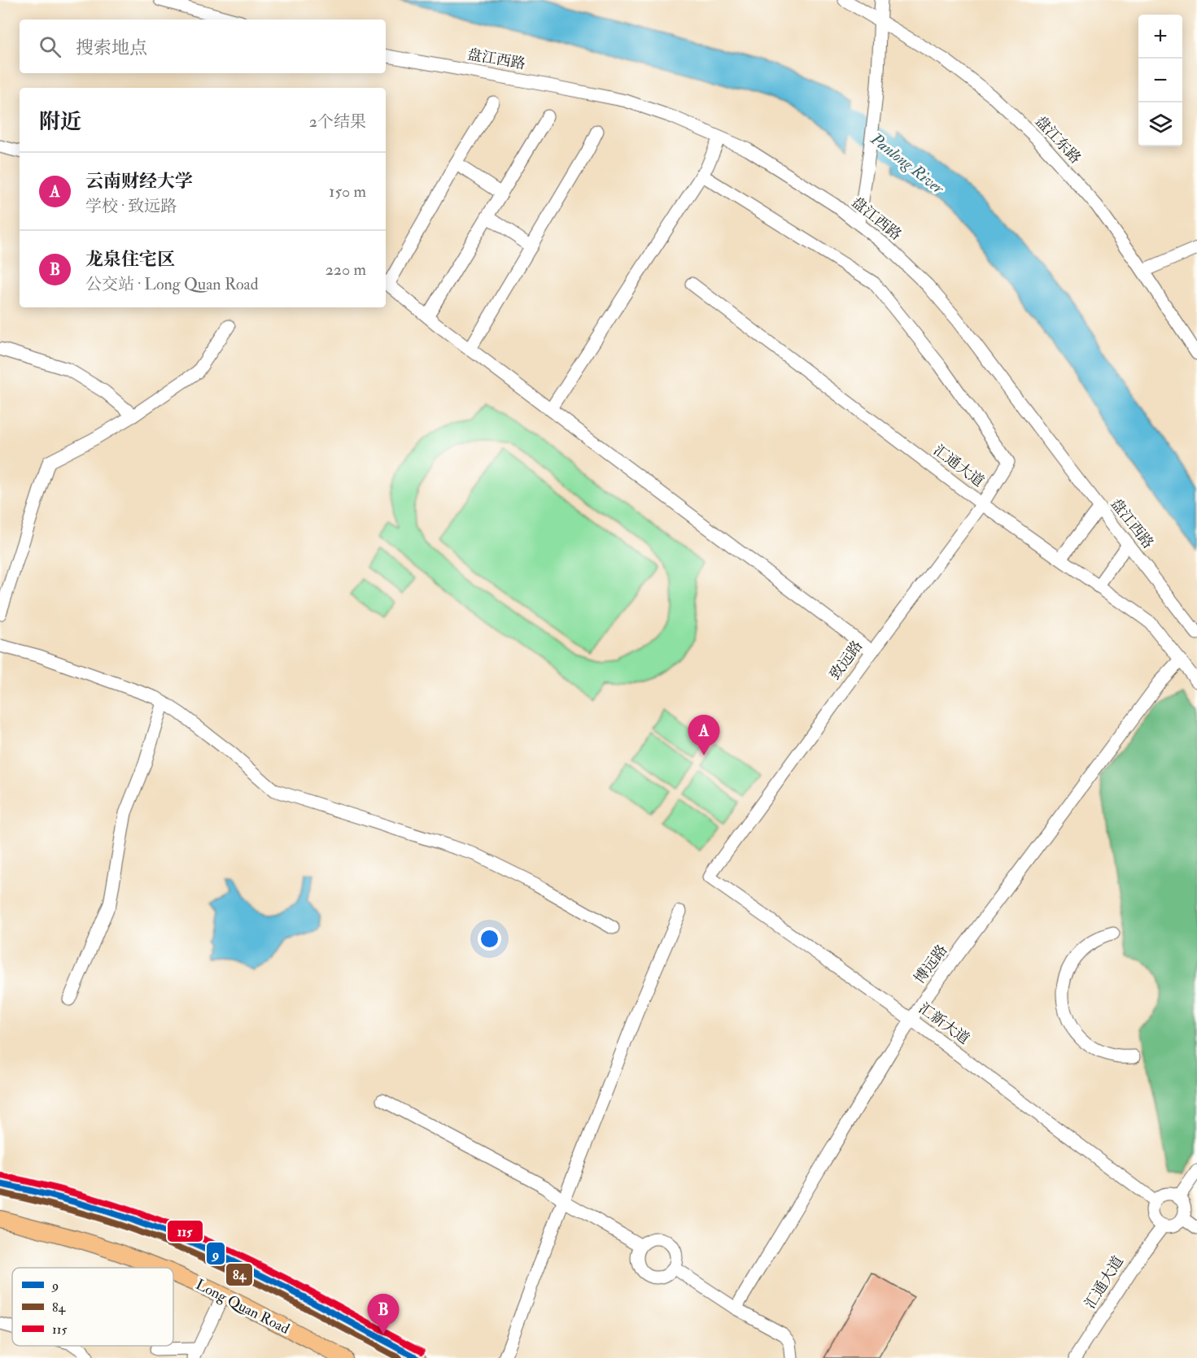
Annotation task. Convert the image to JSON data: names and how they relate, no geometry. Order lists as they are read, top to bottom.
{
  "streets": {
    "main road": ["Long Quan Road"],
    "street": [
      "盘江西路",
      "盘江东路",
      "汇通大道",
      "致远路",
      "博远路",
      "汇新大道"
    ]
  },
  "crossings": [
    ["汇通大道", "致远路"],
    ["汇通大道", "博远路"],
    ["汇通大道", "汇新大道"],
    ["致远路", "汇新大道"],
    ["博远路", "汇新大道"]
  ],
  "water": ["Panlong River"],
  "lines": ["transit line 115", "transit line 9", "transit line 84"],
  "legend": ["9", "84", "115"],
  "page": {
    "map_buttons": ["+", "−"],
    "search": "搜索地点",
    "heading": ["附近", "2个结果"],
    "list": [
      {
        "mark": "A",
        "name": "云南财经大学",
        "note": "学校 · 致远路",
        "value": "150 m"
      },
      {
        "mark": "B",
        "name": "龙泉住宅区",
        "note": "公交站 · Long Quan Road",
        "value": "220 m"
      }
    ],
    "pins": ["A", "B"]
  }
}
